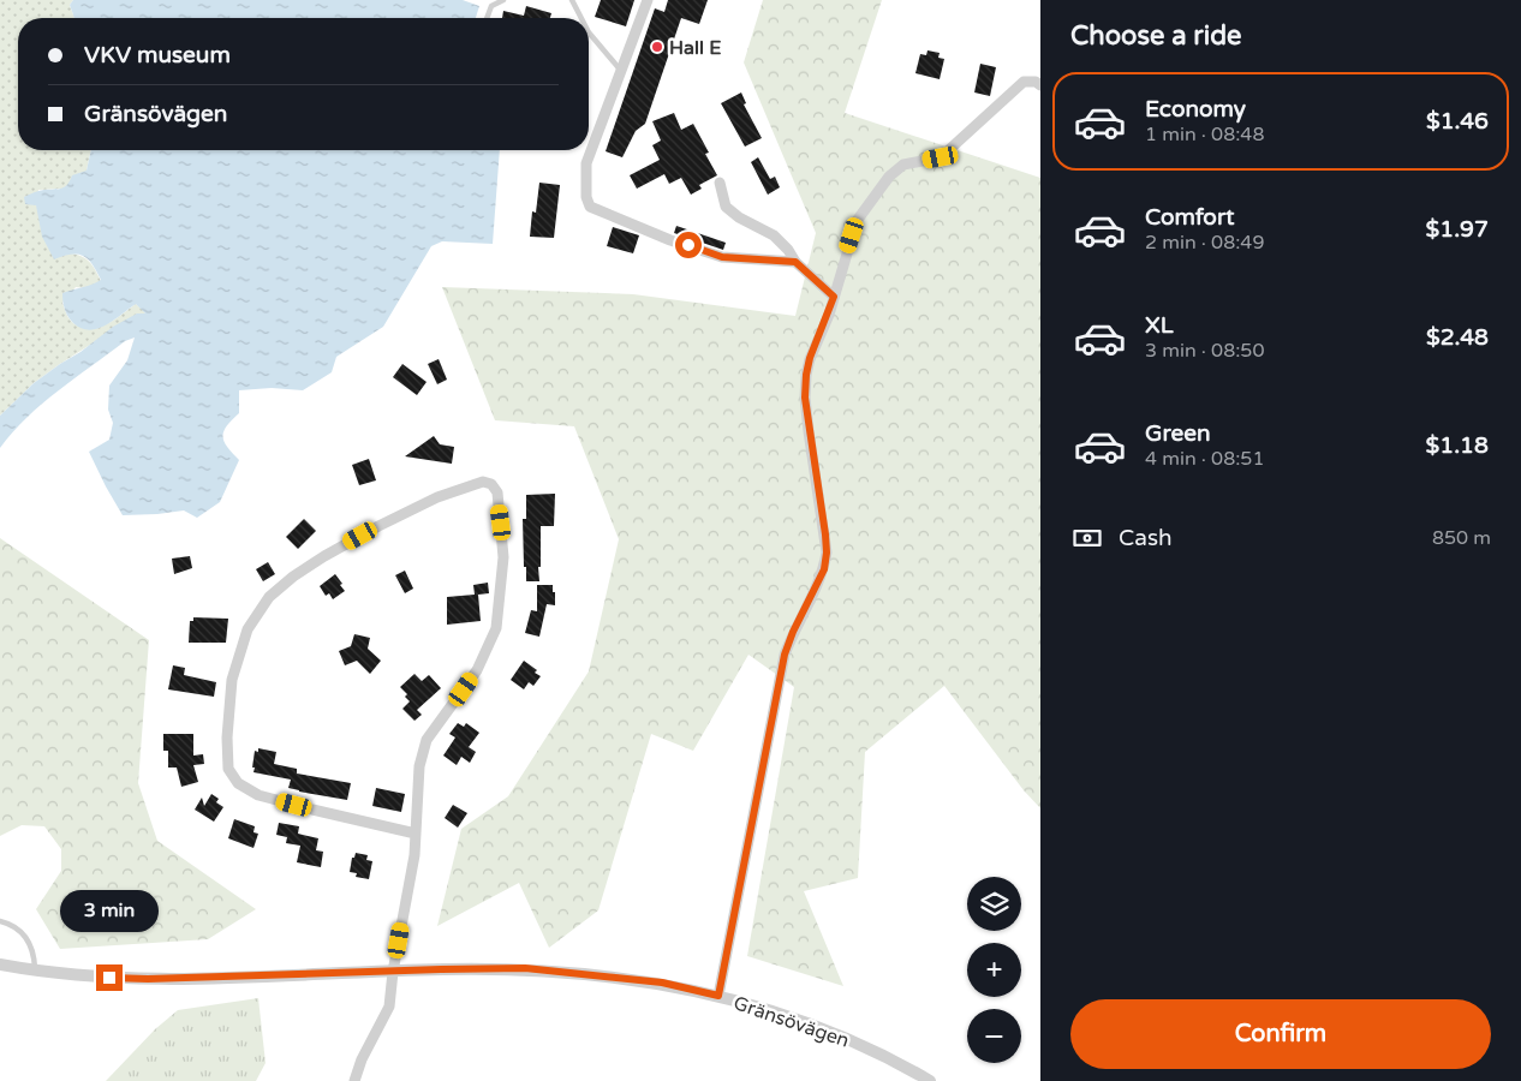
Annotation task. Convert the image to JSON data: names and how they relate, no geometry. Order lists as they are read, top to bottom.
{
  "streets": {
    "street": ["Gränsövägen"]
  },
  "places": ["Hall E"],
  "page": {
    "heading": "Choose a ride",
    "banner": ["VKV museum", "Gränsövägen"],
    "list": [
      {
        "name": "Economy",
        "note": "1 min · 08:48",
        "value": "$1.46"
      },
      {
        "name": "Comfort",
        "note": "2 min · 08:49",
        "value": "$1.97"
      },
      {
        "name": "XL",
        "note": "3 min · 08:50",
        "value": "$2.48"
      },
      {
        "name": "Green",
        "note": "4 min · 08:51",
        "value": "$1.18"
      }
    ],
    "pay": ["Cash", "850 m"],
    "map_buttons": ["+", "−"],
    "bubble": "3 min",
    "buttons": "Confirm"
  }
}
